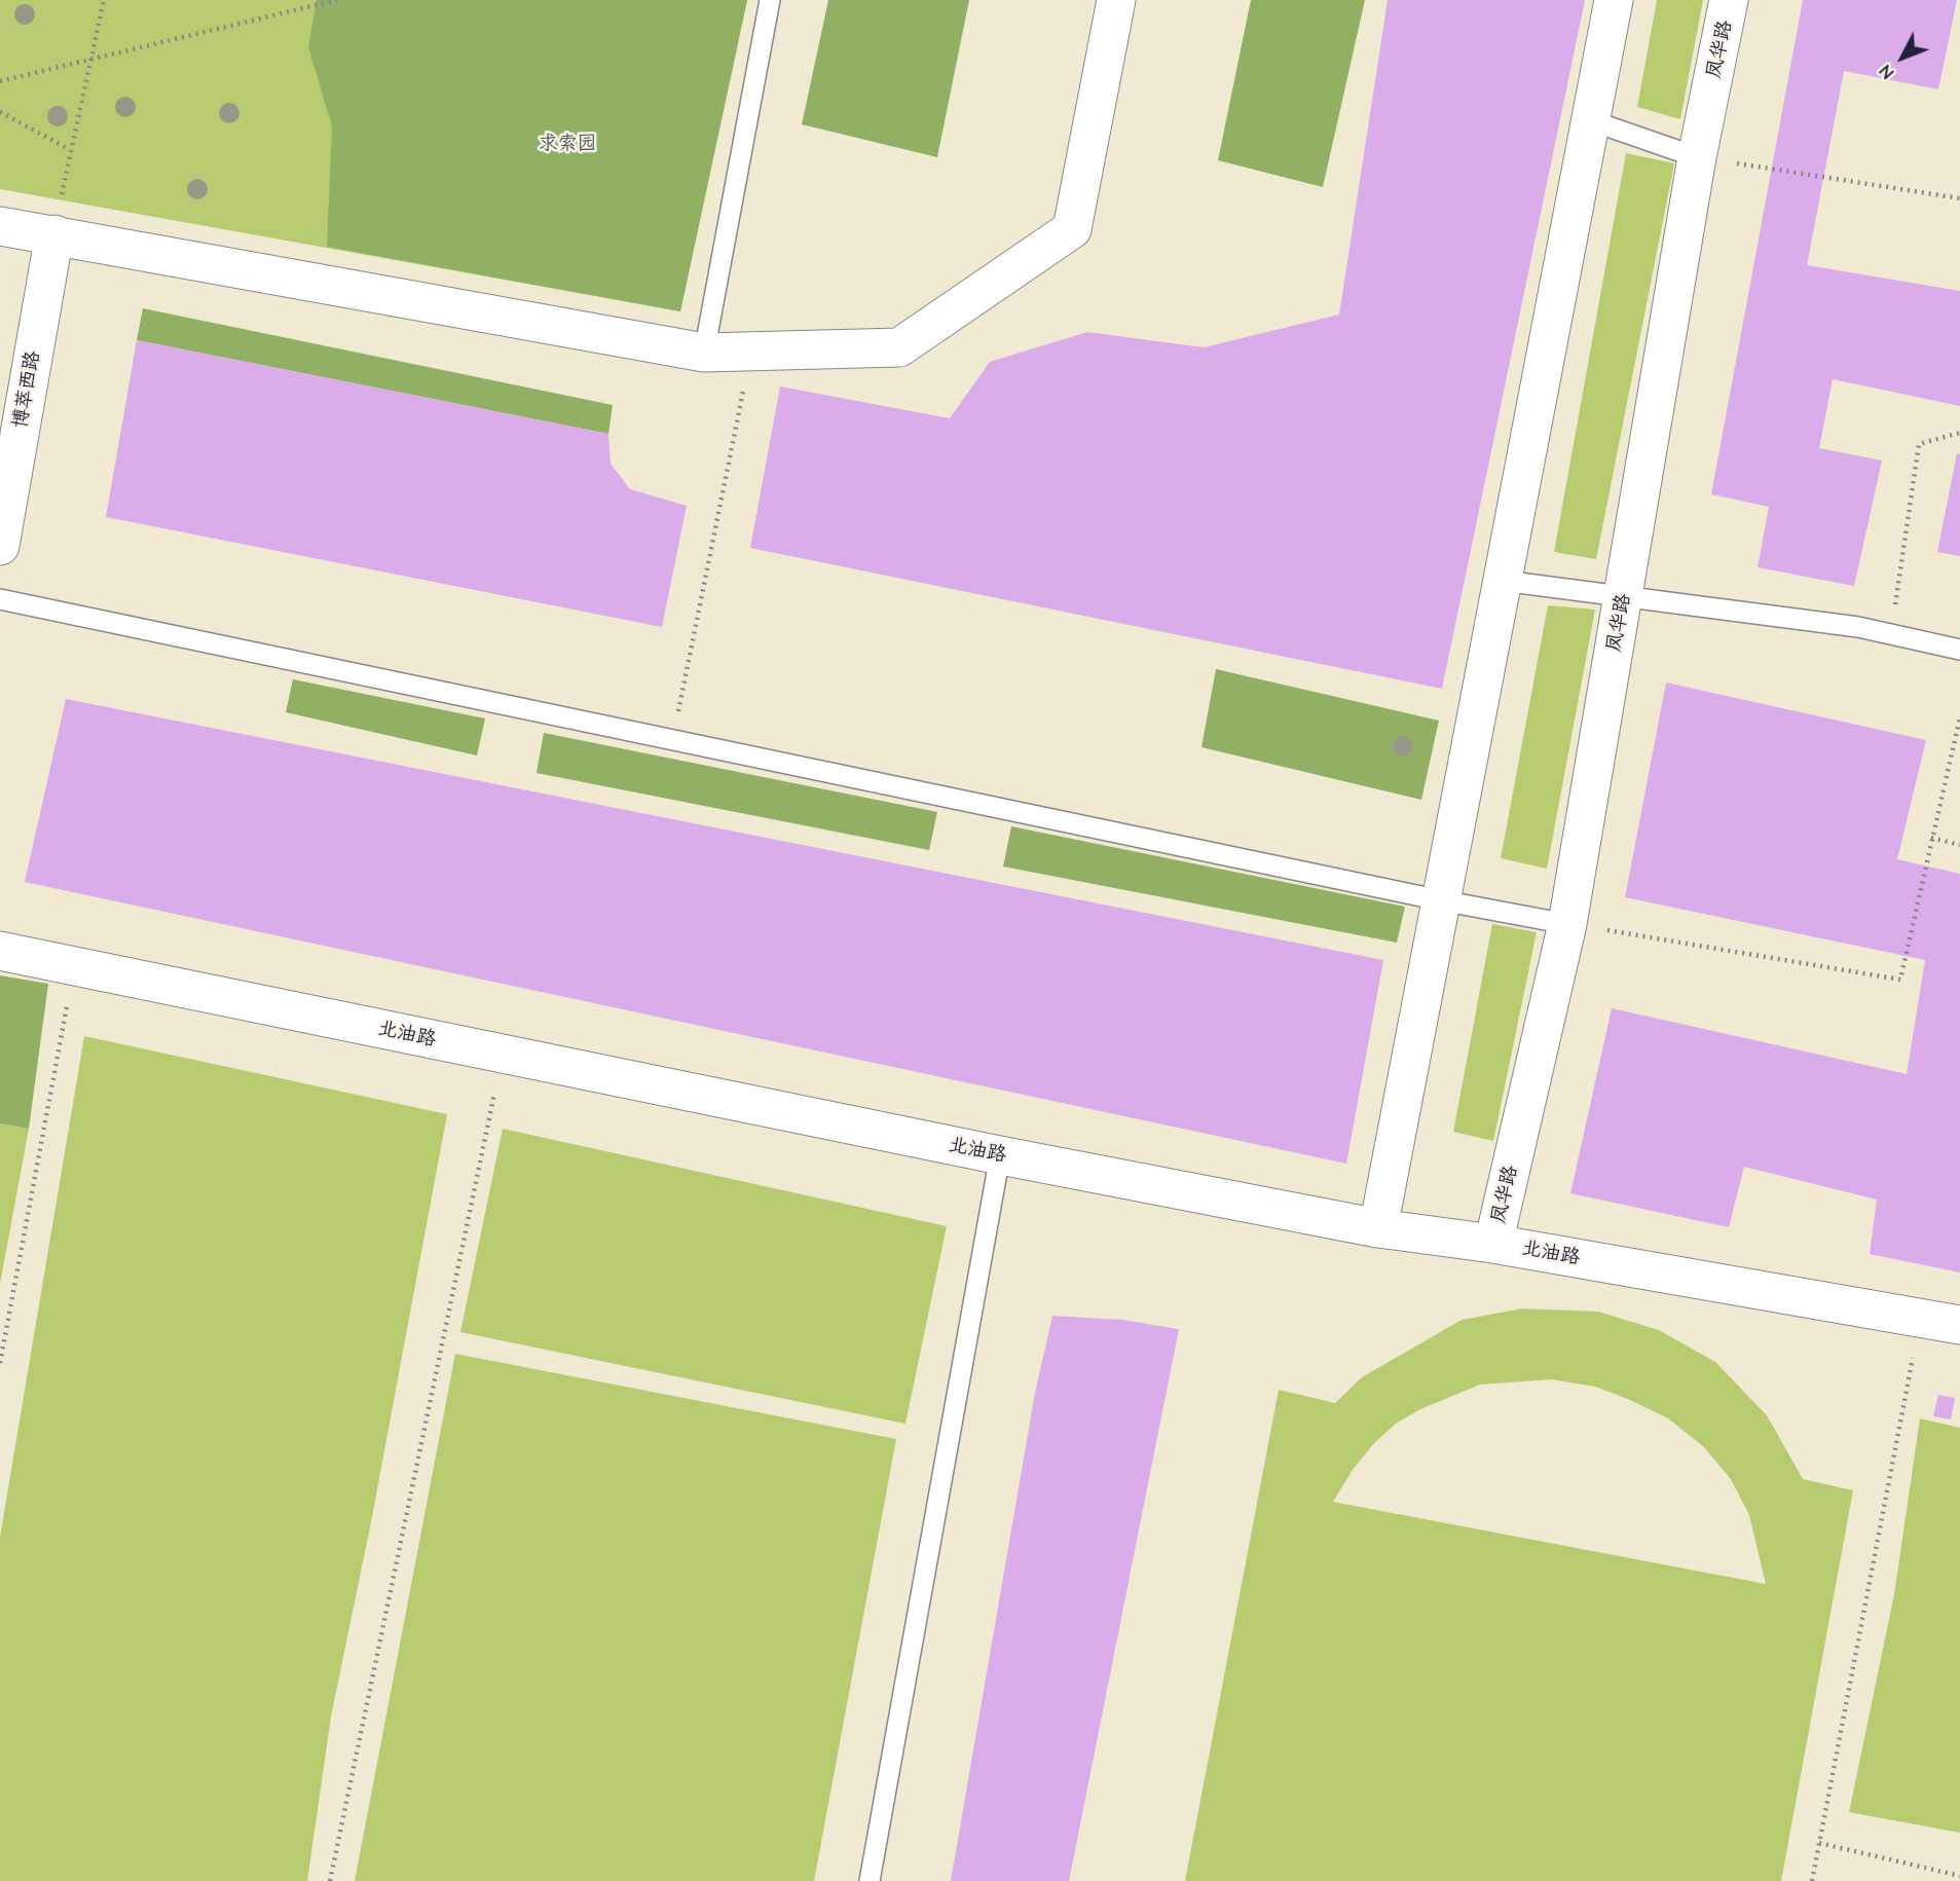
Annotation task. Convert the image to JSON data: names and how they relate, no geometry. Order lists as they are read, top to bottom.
{
  "streets": {
    "street": ["凤华路", "博萃西路", "北油路"]
  },
  "crossings": [
    ["凤华路", "北油路"]
  ],
  "parks": ["求索园"],
  "north": "bottom left"
}
